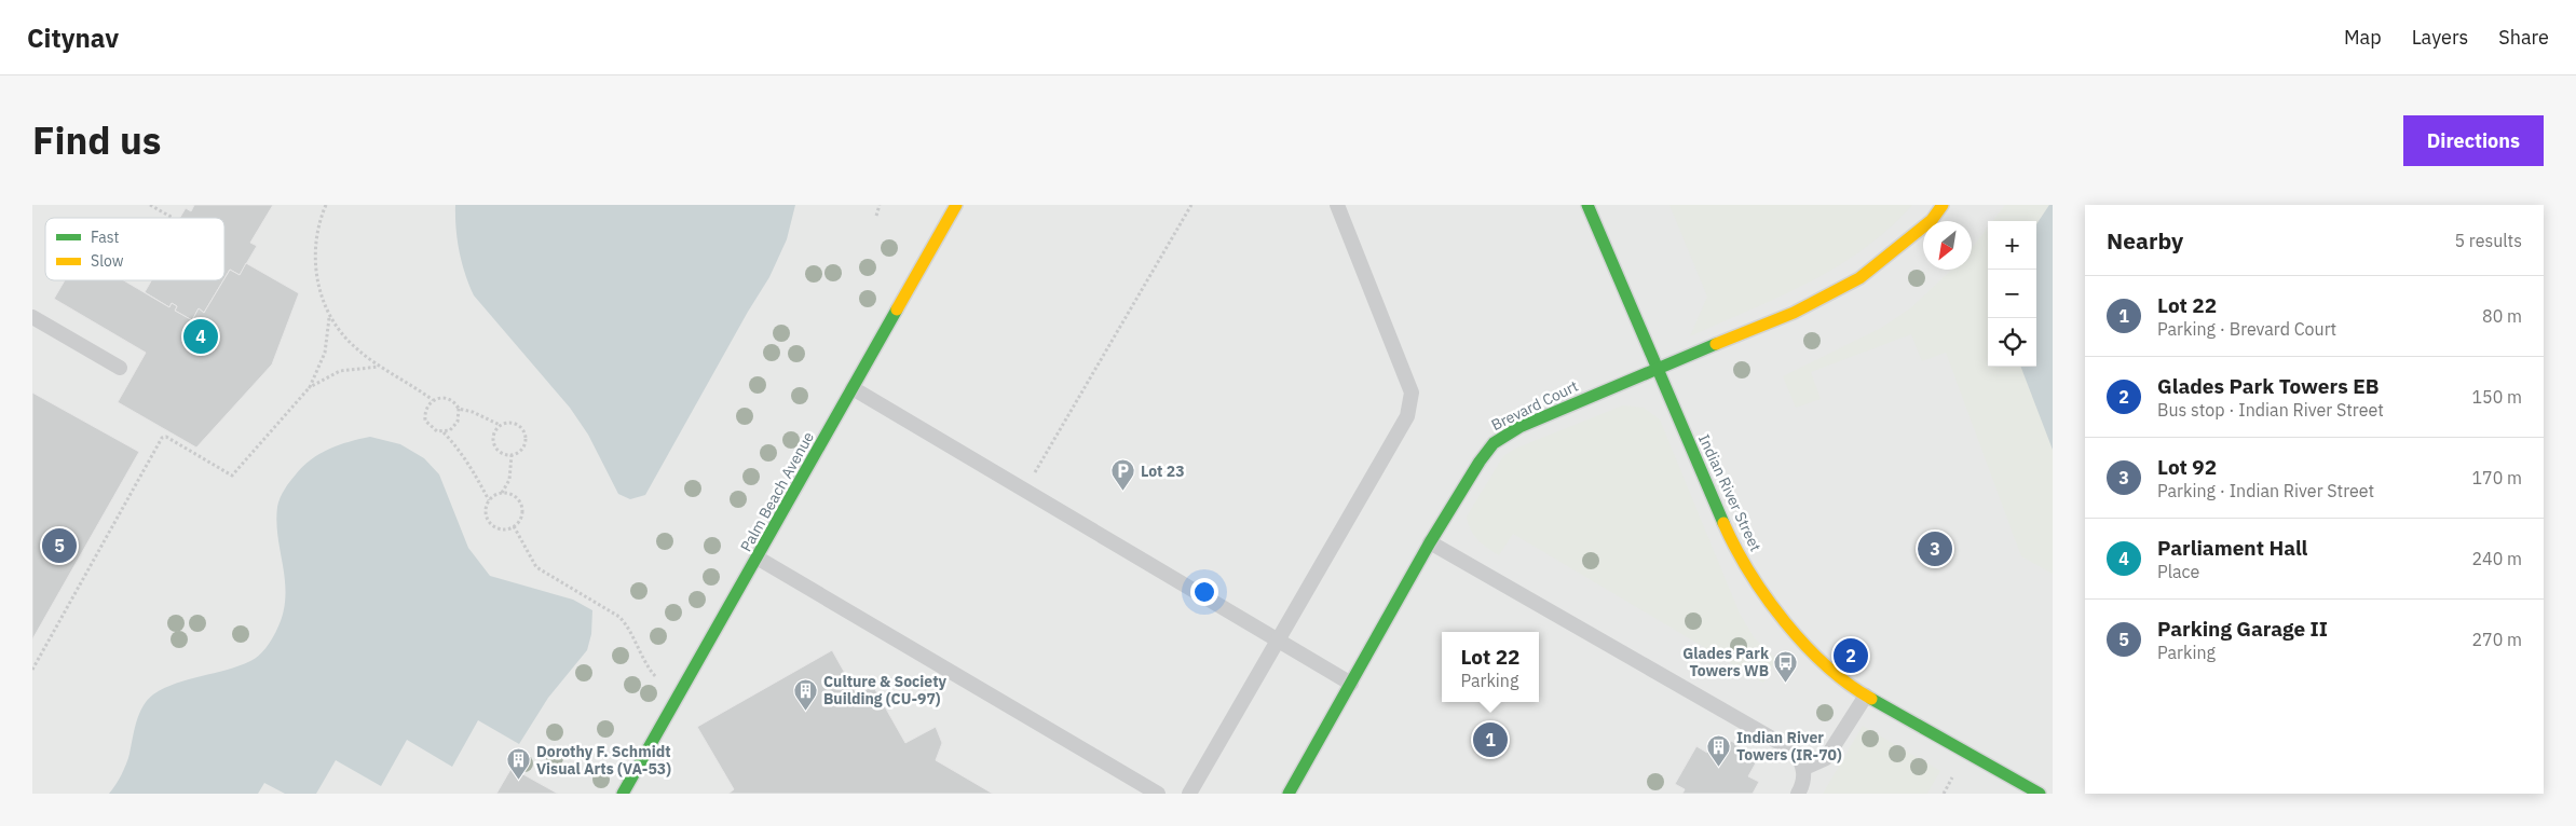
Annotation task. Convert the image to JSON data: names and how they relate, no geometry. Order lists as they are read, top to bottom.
{
  "streets": {
    "street": ["Brevard Court", "Palm Beach Avenue", "Indian River Street"]
  },
  "crossings": [
    ["Brevard Court", "Indian River Street"]
  ],
  "places": {
    "parking": ["Lot 23"],
    "bus stop": ["Glades Park Towers WB"],
    "building": ["Culture & Society Building (CU-97)", "Indian River Towers (IR-70)", "Dorothy F. Schmidt Visual Arts (VA-53)"]
  },
  "legend": ["Fast", "Slow"],
  "north": "bottom left",
  "page": {
    "header": "Citynav",
    "nav": ["Map", "Layers", "Share"],
    "title": "Find us",
    "buttons": "Directions",
    "heading": ["Nearby", "5 results"],
    "map_buttons": ["+", "−"],
    "list": [
      {
        "mark": "1",
        "name": "Lot 22",
        "note": "Parking · Brevard Court",
        "value": "80 m"
      },
      {
        "mark": "2",
        "name": "Glades Park Towers EB",
        "note": "Bus stop · Indian River Street",
        "value": "150 m"
      },
      {
        "mark": "3",
        "name": "Lot 92",
        "note": "Parking · Indian River Street",
        "value": "170 m"
      },
      {
        "mark": "4",
        "name": "Parliament Hall",
        "note": "Place",
        "value": "240 m"
      },
      {
        "mark": "5",
        "name": "Parking Garage II",
        "note": "Parking",
        "value": "270 m"
      }
    ],
    "pins": [
      "4",
      "5",
      "3",
      "2",
      "1"
    ],
    "popup": ["Lot 22", "Parking"]
  }
}
